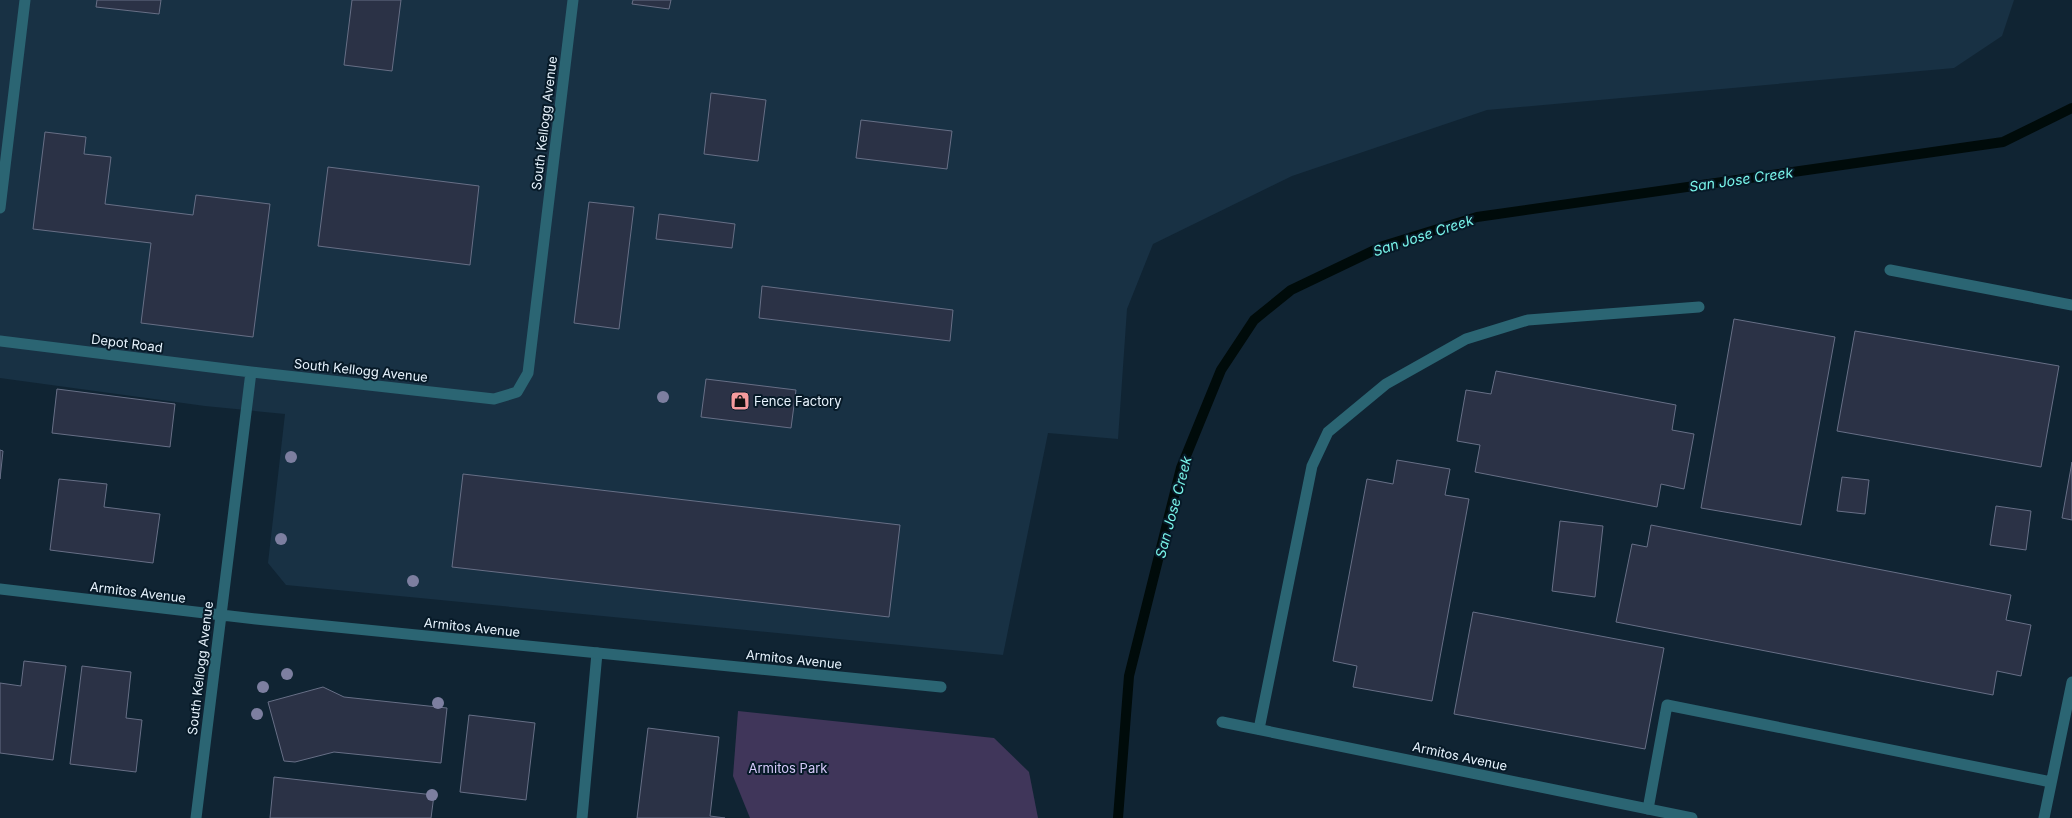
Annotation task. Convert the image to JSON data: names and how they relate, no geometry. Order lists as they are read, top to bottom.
{
  "streets": {
    "street": ["South Kellogg Avenue", "Depot Road", "Armitos Avenue"]
  },
  "crossings": [
    ["South Kellogg Avenue", "Depot Road"],
    ["South Kellogg Avenue", "Armitos Avenue"]
  ],
  "water": ["San Jose Creek"],
  "parks": ["Armitos Park"],
  "places": {
    "shop": ["Fence Factory"]
  }
}
